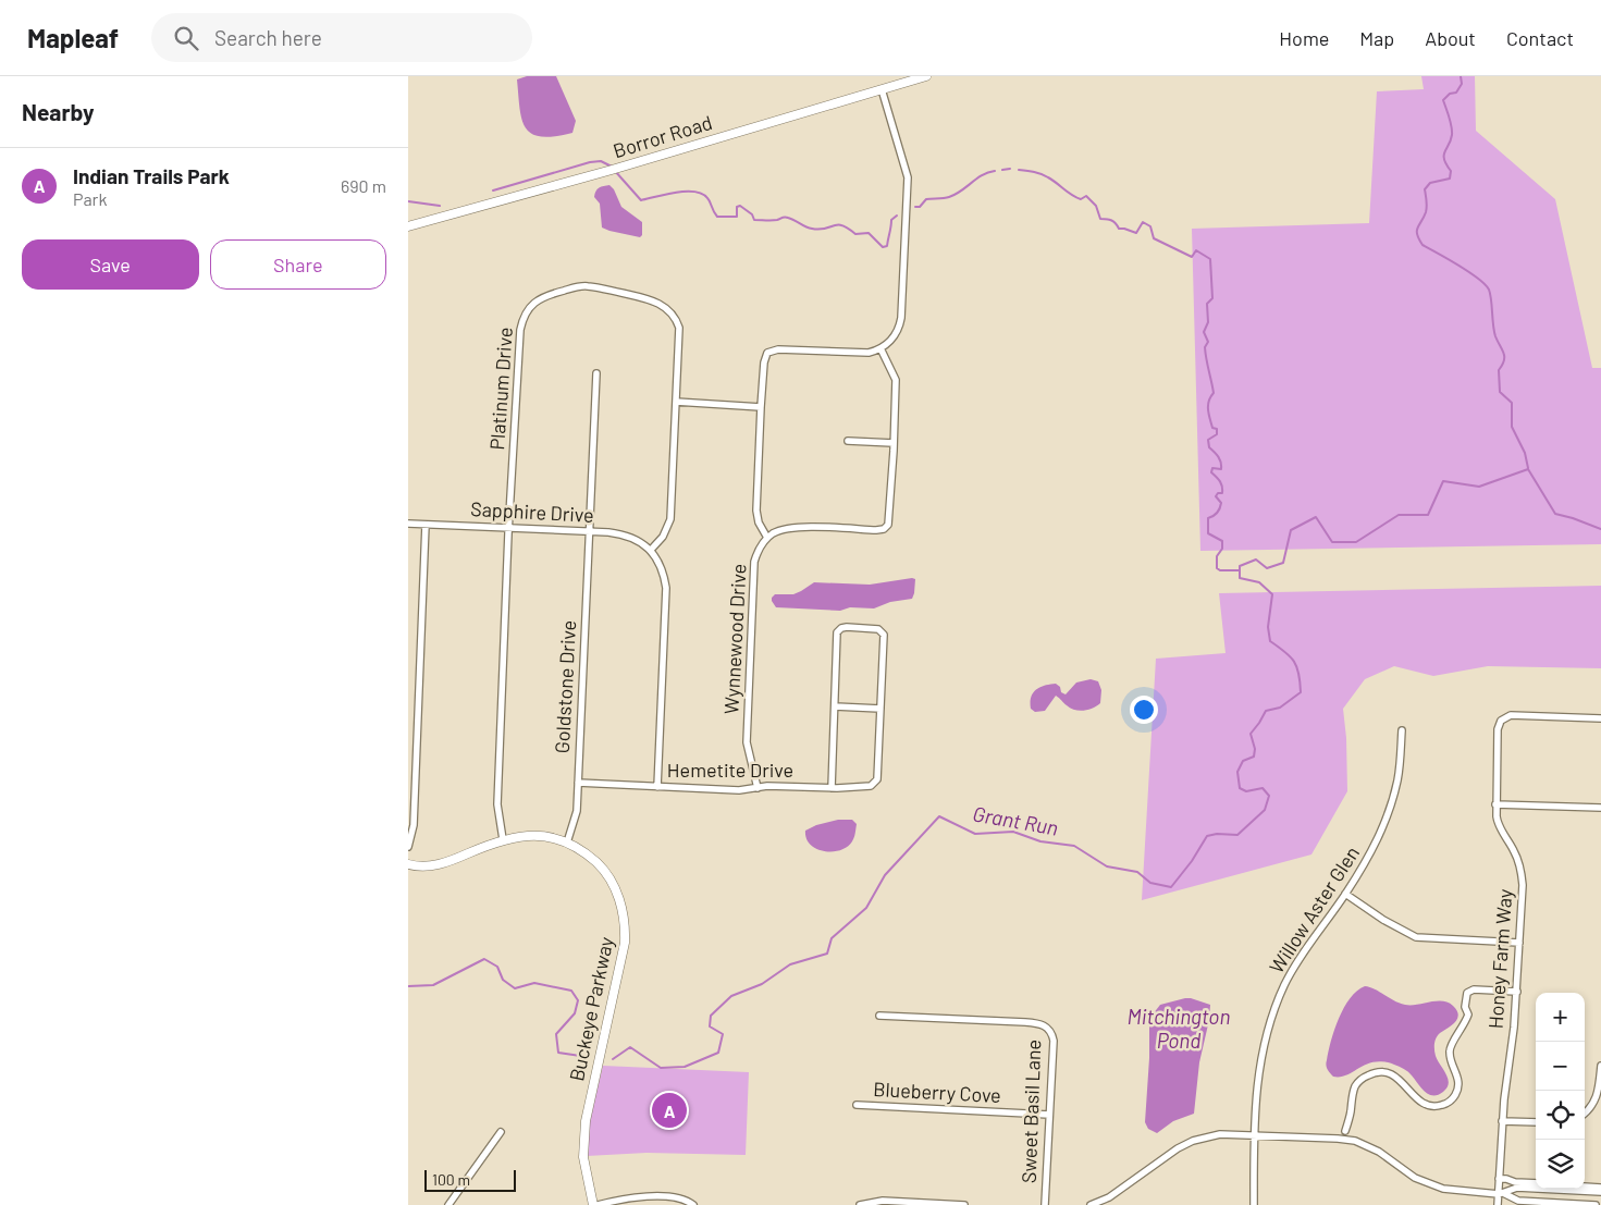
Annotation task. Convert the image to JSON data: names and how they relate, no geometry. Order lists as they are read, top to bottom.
{
  "streets": {
    "street": [
      "Borror Road",
      "Platinum Drive",
      "Sapphire Drive",
      "Wynnewood Drive",
      "Goldstone Drive",
      "Hemetite Drive",
      "Willow Aster Glen",
      "Honey Farm Way",
      "Buckeye Parkway",
      "Blueberry Cove",
      "Sweet Basil Lane"
    ]
  },
  "crossings": [
    ["Platinum Drive", "Sapphire Drive"],
    ["Platinum Drive", "Buckeye Parkway"],
    ["Sapphire Drive", "Goldstone Drive"],
    ["Wynnewood Drive", "Hemetite Drive"],
    ["Goldstone Drive", "Hemetite Drive"],
    ["Goldstone Drive", "Buckeye Parkway"],
    ["Blueberry Cove", "Sweet Basil Lane"]
  ],
  "water": ["Grant Run", "Mitchington Pond"],
  "scale_bar": "100 m",
  "page": {
    "header": "Mapleaf",
    "search": "Search here",
    "nav": [
      "Home",
      "Map",
      "About",
      "Contact"
    ],
    "heading": "Nearby",
    "list": [
      {
        "mark": "A",
        "name": "Indian Trails Park",
        "note": "Park",
        "value": "690 m"
      }
    ],
    "buttons": ["Save", "Share"],
    "map_buttons": ["+", "−"],
    "pins": "A",
    "scale": "100 m"
  }
}
